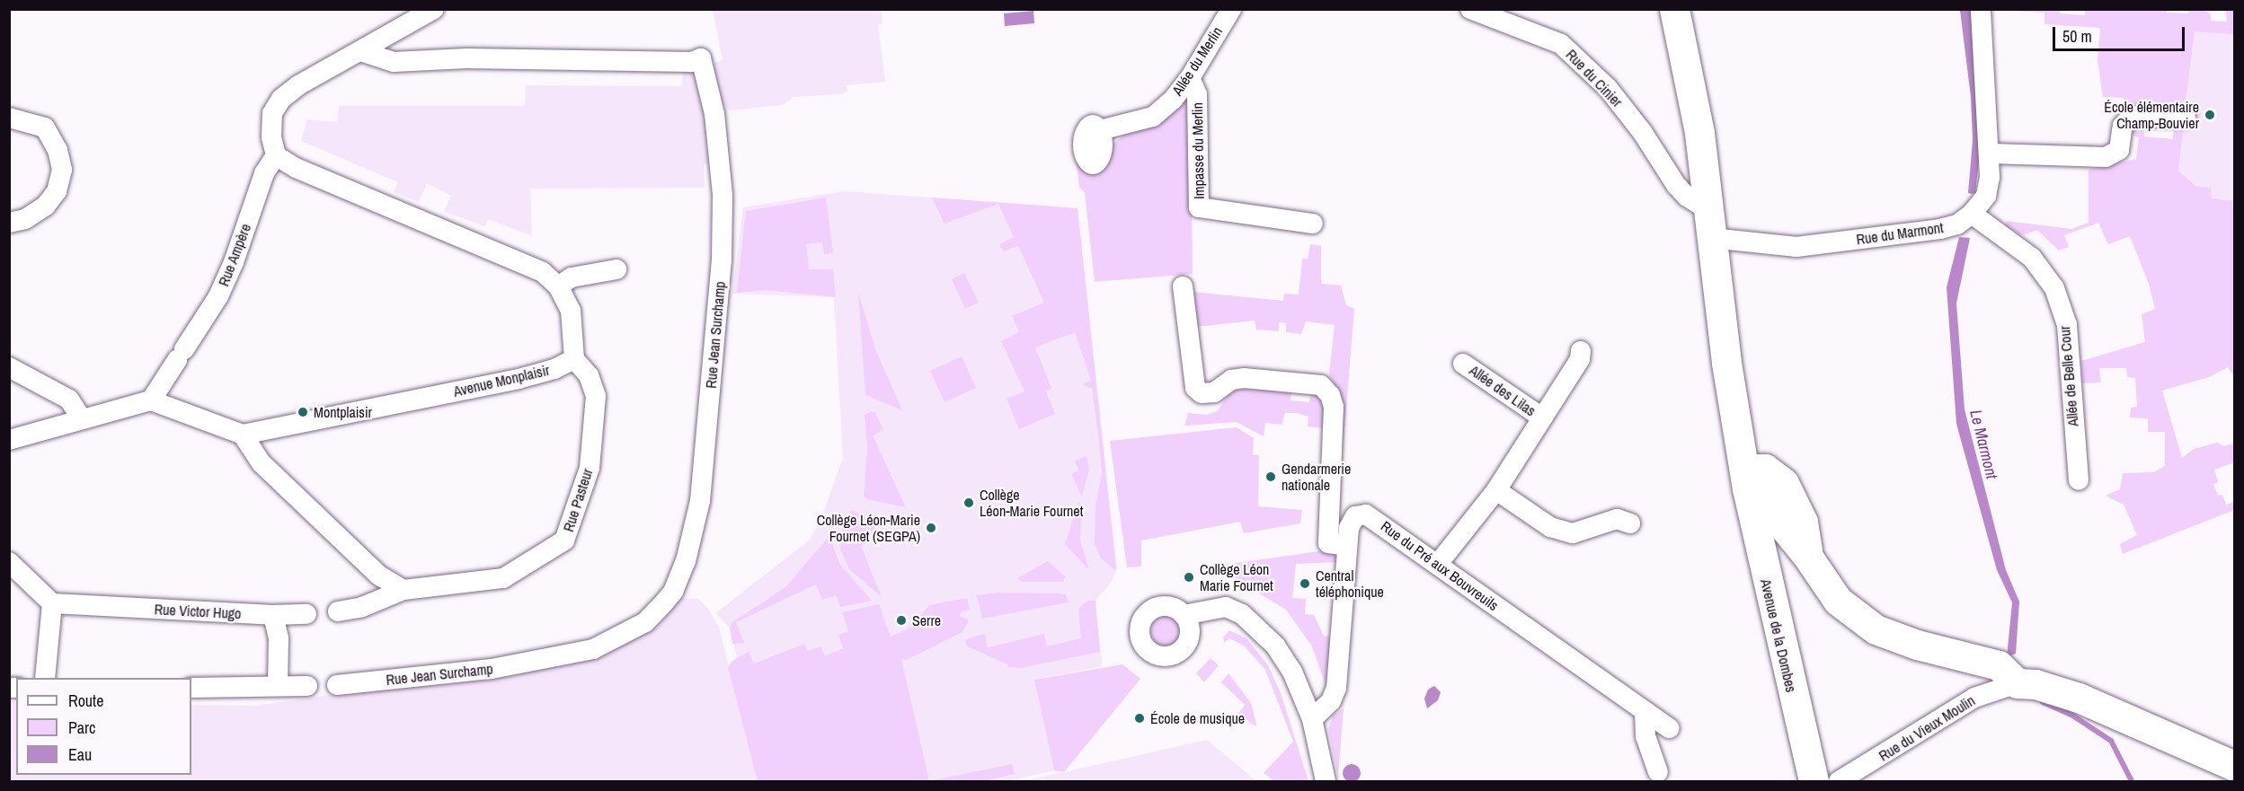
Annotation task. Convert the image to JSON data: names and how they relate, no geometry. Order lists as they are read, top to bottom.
{
  "streets": {
    "main road": ["Avenue de la Dombes"],
    "street": [
      "Allée du Merlin",
      "Rue du Cinier",
      "Impasse du Merlin",
      "Rue du Marmont",
      "Rue Ampère",
      "Rue Jean Surchamp",
      "Allée de Belle Cour",
      "Avenue Monplaisir",
      "Allée des Lilas",
      "Rue Pasteur",
      "Rue du Pré aux Bouvreuils",
      "Rue Victor Hugo",
      "Rue du Vieux Moulin"
    ]
  },
  "crossings": [
    ["Allée du Merlin", "Impasse du Merlin"],
    ["Rue du Cinier", "Rue du Marmont"],
    ["Rue du Cinier", "Avenue de la Dombes"],
    ["Rue du Marmont", "Allée de Belle Cour"],
    ["Rue du Marmont", "Avenue de la Dombes"],
    ["Avenue Monplaisir", "Rue Pasteur"]
  ],
  "water": ["Le Marmont"],
  "places": [
    "École élémentaire Champ-Bouvier",
    "Montplaisir",
    "Gendarmerie nationale",
    "Collège Léon-Marie Fournet",
    "Collège Léon-Marie Fournet (SEGPA)",
    "Collège Léon Marie Fournet",
    "Central téléphonique",
    "Serre",
    "École de musique"
  ],
  "legend": ["Route", "Parc", "Eau"],
  "scale_bar": "50 m"
}
